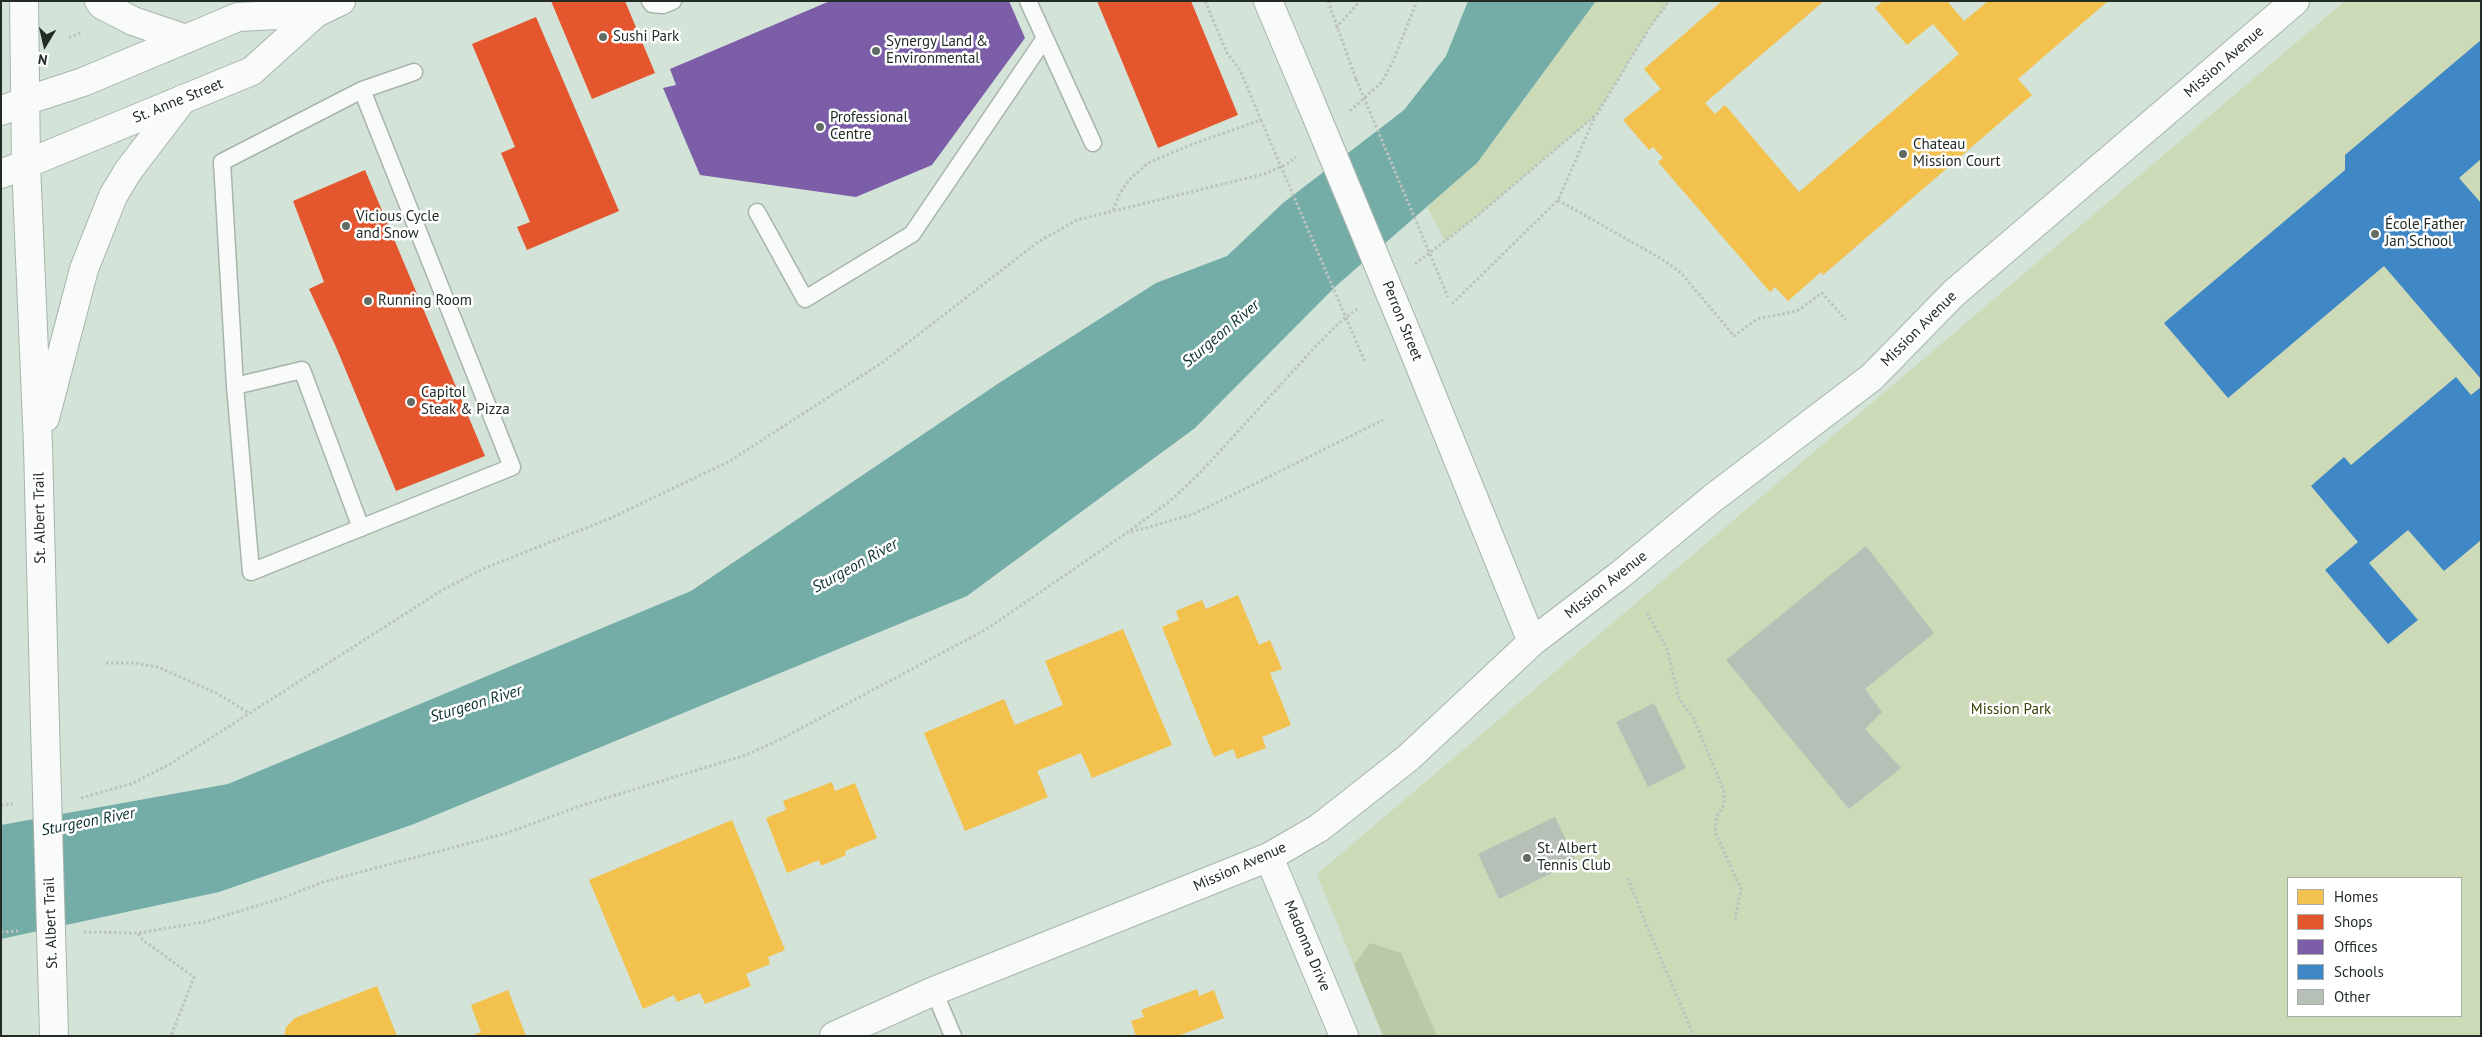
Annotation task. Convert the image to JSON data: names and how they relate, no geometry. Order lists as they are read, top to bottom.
{
  "streets": {
    "street": [
      "Mission Avenue",
      "St. Anne Street",
      "Perron Street",
      "St. Albert Trail",
      "Madonna Drive"
    ]
  },
  "crossings": [
    ["Mission Avenue", "Perron Street"],
    ["Mission Avenue", "Madonna Drive"],
    ["St. Anne Street", "St. Albert Trail"]
  ],
  "water": ["Sturgeon River"],
  "parks": ["Mission Park"],
  "places": [
    "Sushi Park",
    "Synergy Land & Environmental",
    "Professional Centre",
    "Chateau Mission Court",
    "Vicious Cycle and Snow",
    "École Father Jan School",
    "Running Room",
    "Capitol Steak & Pizza",
    "St. Albert Tennis Club"
  ],
  "legend": [
    "Homes",
    "Shops",
    "Offices",
    "Schools",
    "Other"
  ],
  "north": "bottom"
}
